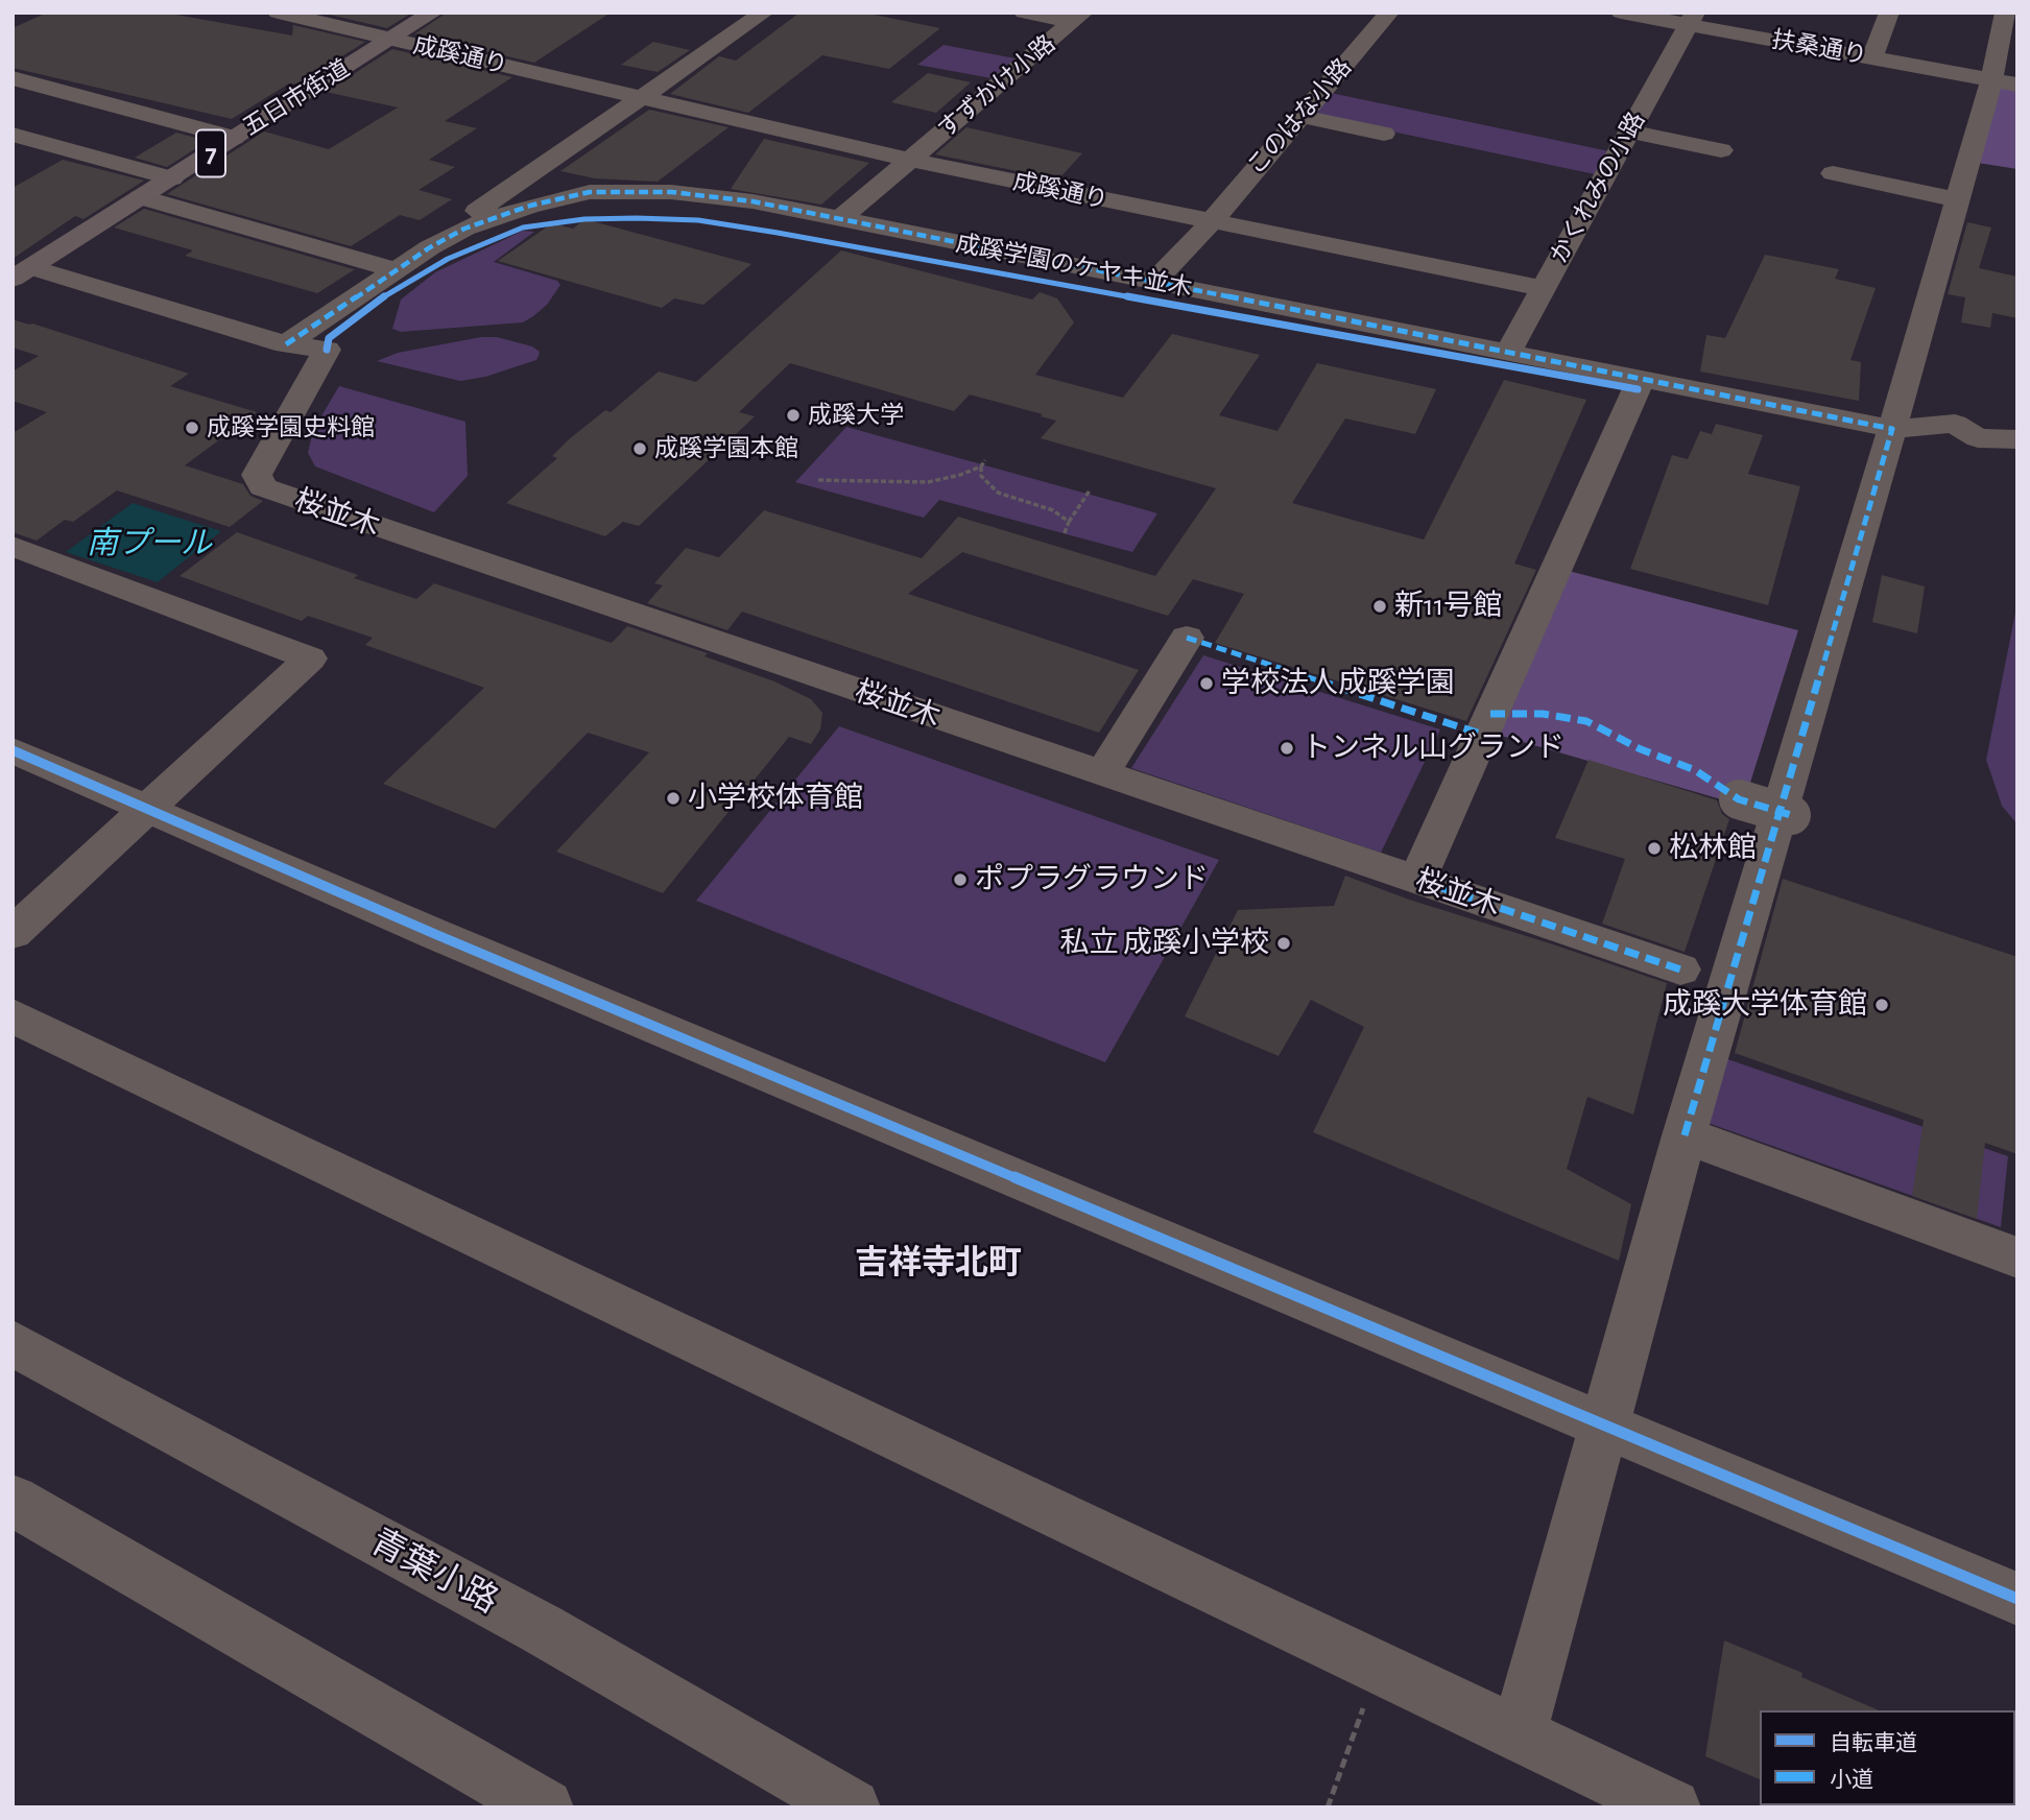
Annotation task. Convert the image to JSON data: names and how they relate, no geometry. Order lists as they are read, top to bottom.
{
  "streets": {
    "main road": ["五日市街道", "7"],
    "street": [
      "扶桑通り",
      "成蹊通り",
      "すずかけ小路",
      "このはな小路",
      "かくれみの小路",
      "成蹊学園のケヤキ並木",
      "桜並木",
      "青葉小路"
    ]
  },
  "crossings": [
    ["扶桑通り", "かくれみの小路"],
    ["成蹊通り", "すずかけ小路"],
    ["成蹊通り", "五日市街道"],
    ["成蹊通り", "このはな小路"],
    ["成蹊通り", "かくれみの小路"],
    ["すずかけ小路", "成蹊学園のケヤキ並木"],
    ["このはな小路", "成蹊学園のケヤキ並木"],
    ["かくれみの小路", "成蹊学園のケヤキ並木"],
    ["成蹊学園のケヤキ並木", "桜並木"]
  ],
  "districts": ["吉祥寺北町"],
  "water": ["南プール"],
  "places": [
    "成蹊大学",
    "成蹊学園史料館",
    "成蹊学園本館",
    "新11号館",
    "学校法人成蹊学園",
    "トンネル山グランド",
    "小学校体育館",
    "松林館",
    "ポプラグラウンド",
    "私立 成蹊小学校",
    "成蹊大学体育館"
  ],
  "legend": ["自転車道", "小道"]
}
